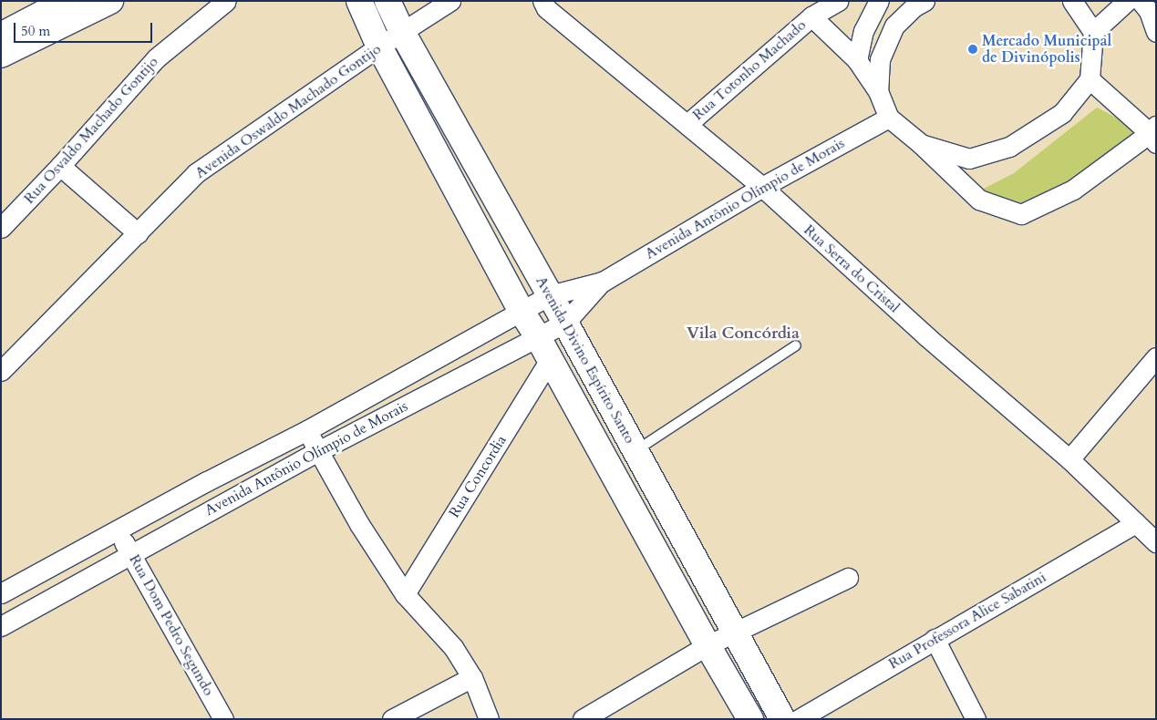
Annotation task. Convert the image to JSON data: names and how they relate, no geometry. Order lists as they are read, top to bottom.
{
  "streets": {
    "street": [
      "Rua Totonho Machado",
      "Avenida Oswaldo Machado Gontijo",
      "Rua Osvaldo Machado Gontijo",
      "Avenida Antônio Olímpio de Morais",
      "Rua Serra do Cristal",
      "Avenida Divino Espírito Santo",
      "Rua Concordia",
      "Rua Professora Alice Sabatini",
      "Rua Dom Pedro Segundo"
    ]
  },
  "crossings": [
    ["Rua Totonho Machado", "Rua Serra do Cristal"],
    ["Avenida Oswaldo Machado Gontijo", "Avenida Divino Espírito Santo"],
    ["Avenida Antônio Olímpio de Morais", "Rua Serra do Cristal"],
    ["Avenida Antônio Olímpio de Morais", "Avenida Divino Espírito Santo"],
    ["Avenida Antônio Olímpio de Morais", "Rua Dom Pedro Segundo"],
    ["Rua Serra do Cristal", "Rua Professora Alice Sabatini"],
    ["Avenida Divino Espírito Santo", "Rua Concordia"]
  ],
  "districts": ["Vila Concórdia"],
  "places": ["Mercado Municipal de Divinópolis"],
  "scale_bar": "50 m"
}
